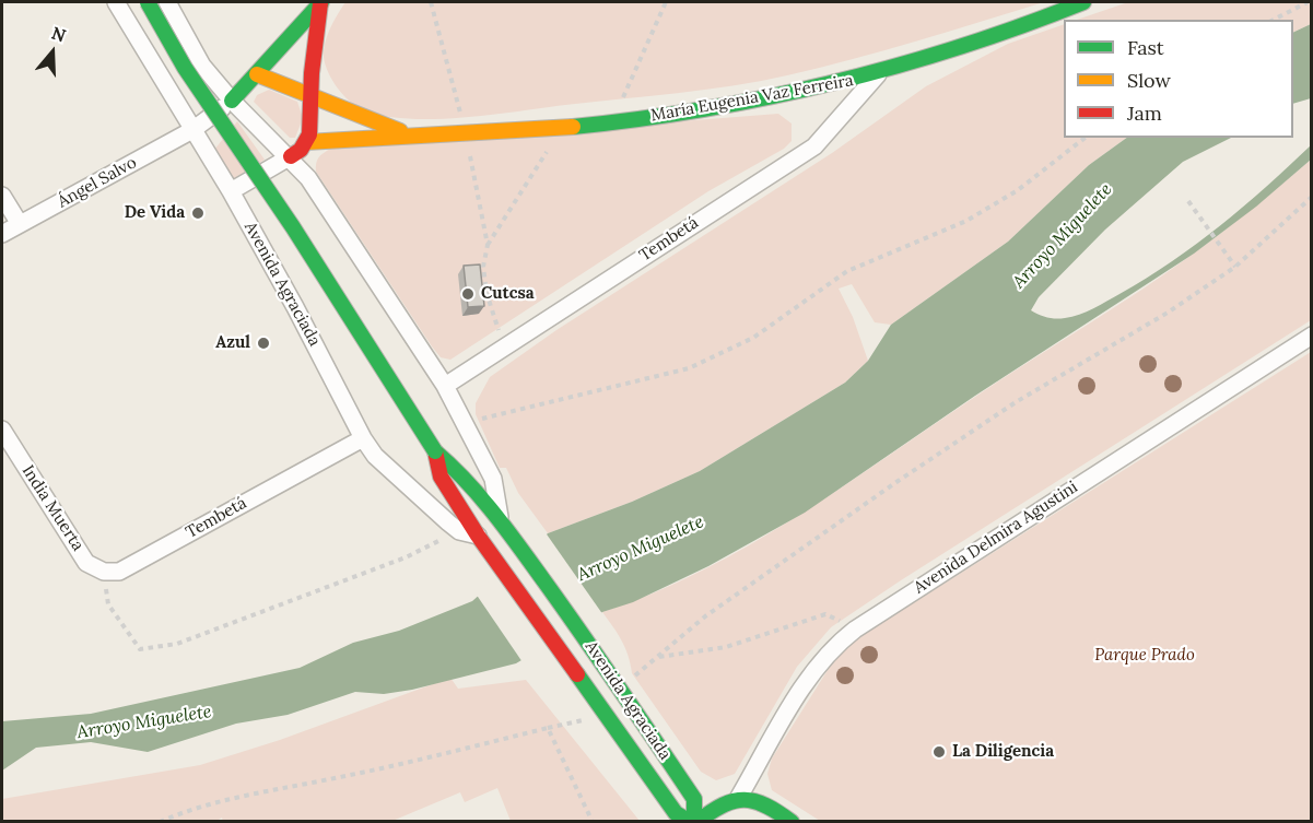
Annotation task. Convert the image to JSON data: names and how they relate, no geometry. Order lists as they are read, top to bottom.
{
  "streets": {
    "main road": ["María Eugenia Vaz Ferreira", "Avenida Agraciada"],
    "street": [
      "Ángel Salvo",
      "Tembetá",
      "India Muerta",
      "Avenida Delmira Agustini"
    ]
  },
  "crossings": [
    ["María Eugenia Vaz Ferreira", "Tembetá"],
    ["Ángel Salvo", "Avenida Agraciada"],
    ["Tembetá", "Avenida Agraciada"],
    ["Tembetá", "India Muerta"]
  ],
  "water": ["Arroyo Miguelete"],
  "parks": ["Parque Prado"],
  "places": [
    "De Vida",
    "Cutcsa",
    "Azul",
    "La Diligencia"
  ],
  "legend": ["Fast", "Slow", "Jam"],
  "north": "top"
}
